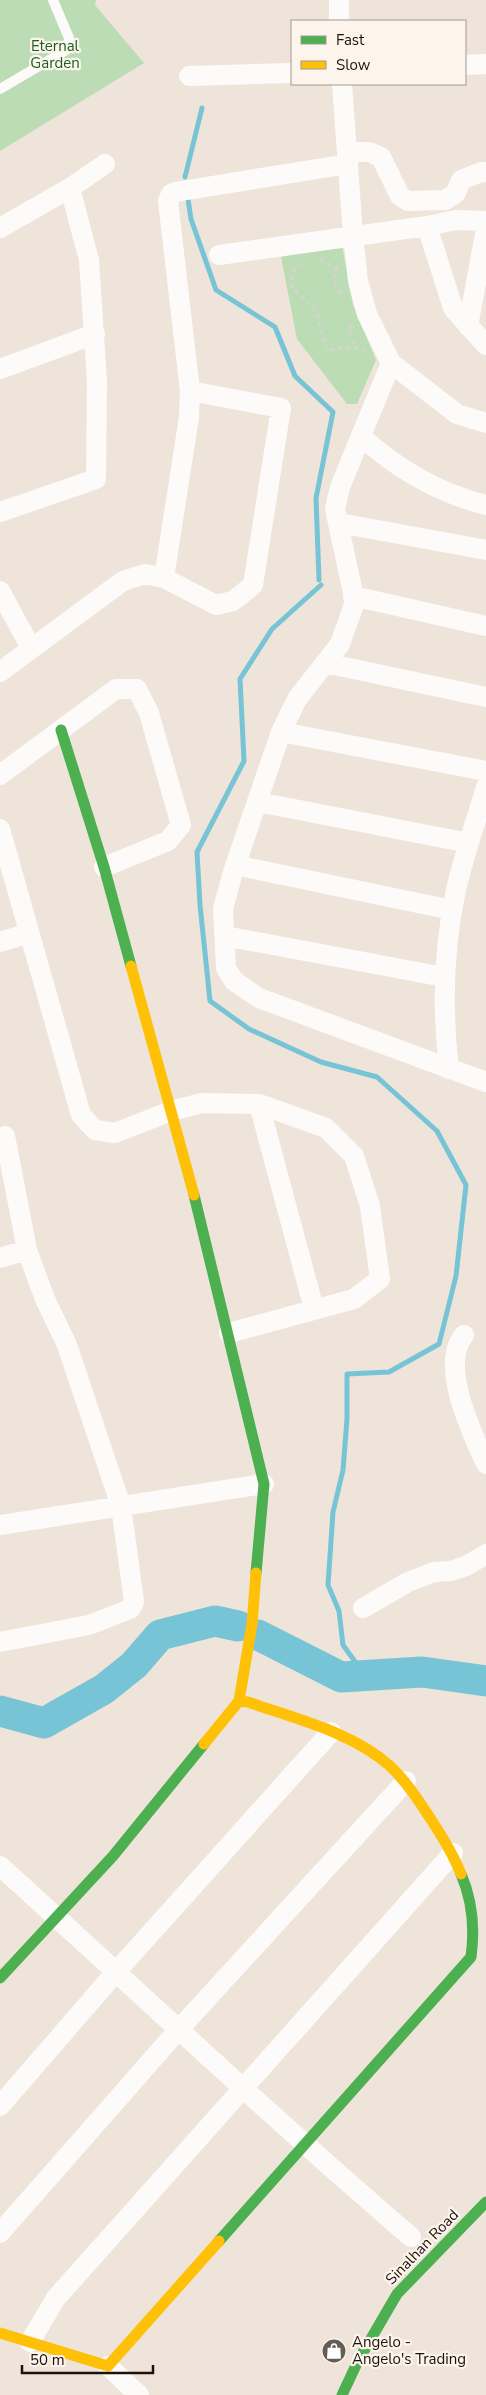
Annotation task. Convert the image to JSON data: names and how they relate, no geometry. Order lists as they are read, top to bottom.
{
  "streets": {
    "street": ["Sinalhan Road"]
  },
  "parks": ["Eternal Garden"],
  "places": {
    "shop": ["Angelo - Angelo's Trading"]
  },
  "legend": ["Fast", "Slow"],
  "scale_bar": "50 m"
}
